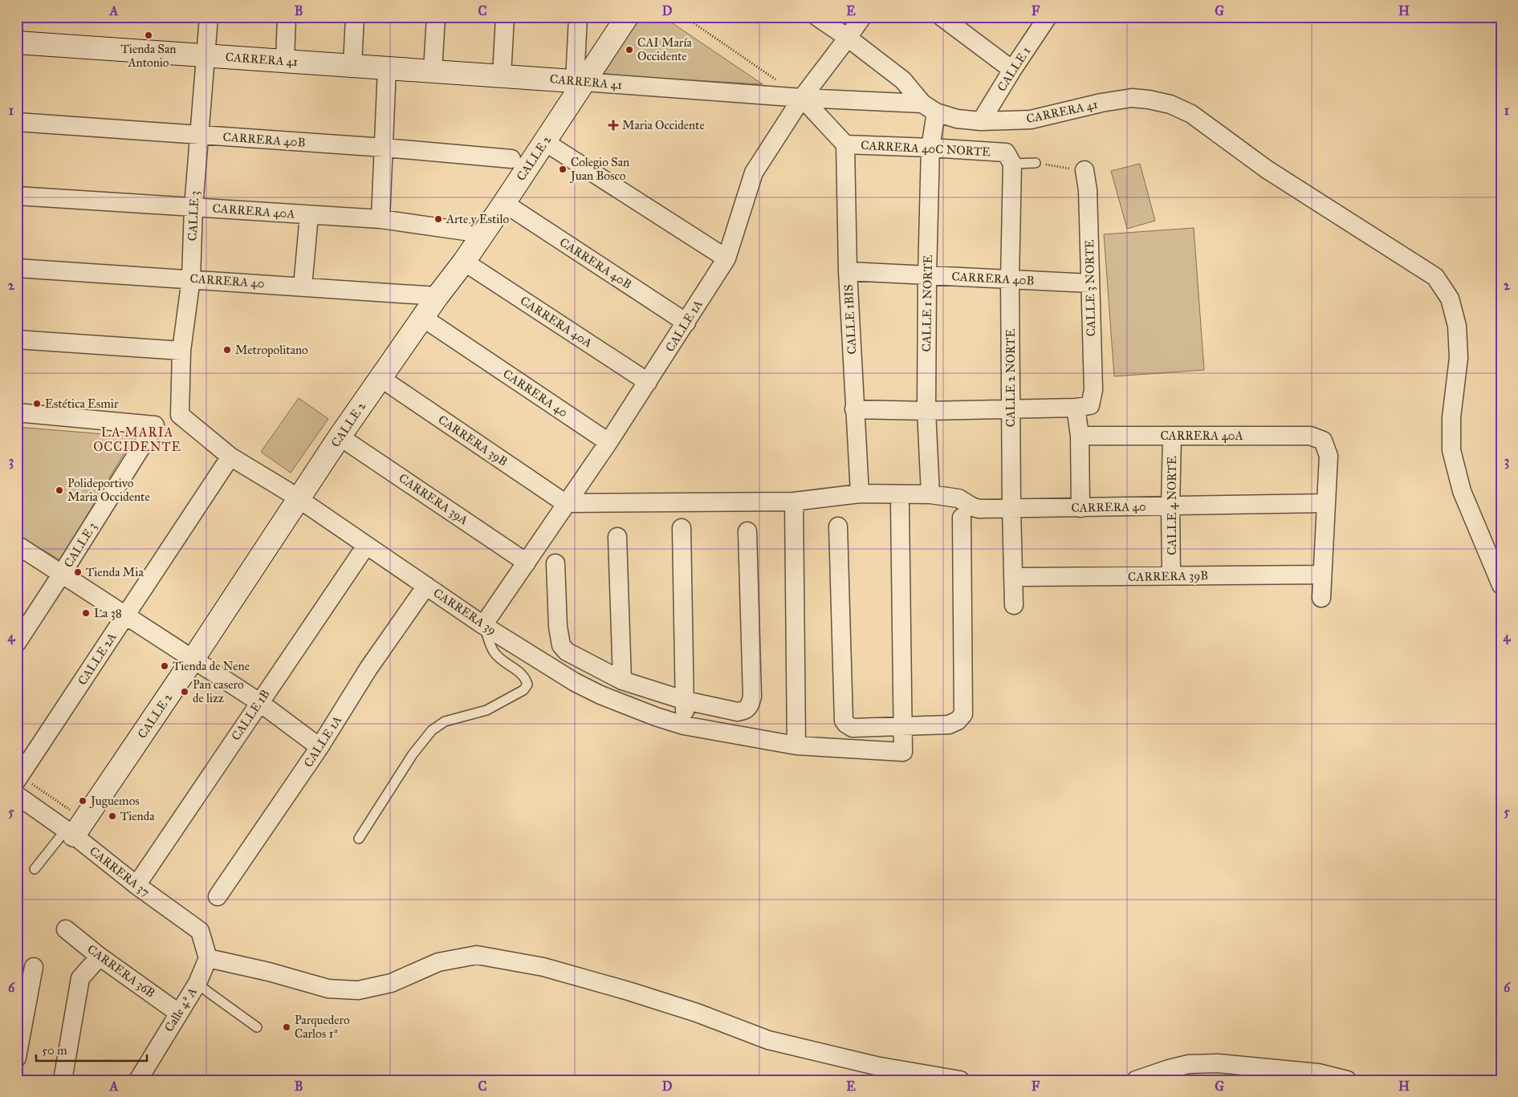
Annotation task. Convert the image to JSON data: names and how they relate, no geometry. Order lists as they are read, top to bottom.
{
  "streets": {
    "street": [
      "CARRERA 41",
      "CALLE 1",
      "CARRERA 40B",
      "CARRERA 40C NORTE",
      "CALLE 2",
      "CARRERA 40A",
      "CALLE 3",
      "CARRERA 40",
      "CALLE 3 NORTE",
      "CALLE 1 NORTE",
      "CALLE 1BIS",
      "CALLE 1A",
      "CALLE 2 NORTE",
      "CARRERA 39B",
      "CARRERA 39A",
      "CALLE 4 NORTE",
      "CARRERA 39",
      "CALLE 2A",
      "CALLE 1B",
      "CARRERA 37",
      "CARRERA 36B",
      "Calle 4ª A"
    ]
  },
  "crossings": [
    ["CARRERA 41", "CALLE 1"],
    ["CARRERA 41", "CALLE 2"],
    ["CARRERA 41", "CALLE 3"],
    ["CARRERA 41", "CALLE 1 NORTE"],
    ["CARRERA 41", "CALLE 1A"],
    ["CARRERA 40B", "CALLE 2"],
    ["CARRERA 40B", "CALLE 3"],
    ["CARRERA 40B", "CALLE 3 NORTE"],
    ["CARRERA 40B", "CALLE 1 NORTE"],
    ["CARRERA 40B", "CALLE 1BIS"],
    ["CARRERA 40B", "CALLE 1A"],
    ["CARRERA 40B", "CALLE 2 NORTE"],
    ["CARRERA 40C NORTE", "CALLE 1 NORTE"],
    ["CARRERA 40C NORTE", "CALLE 1BIS"],
    ["CARRERA 40C NORTE", "CALLE 2 NORTE"],
    ["CALLE 2", "CARRERA 40A"],
    ["CALLE 2", "CARRERA 40"],
    ["CALLE 2", "CARRERA 39B"],
    ["CALLE 2", "CARRERA 39A"],
    ["CALLE 2", "CARRERA 39"],
    ["CALLE 2", "CARRERA 37"],
    ["CARRERA 40A", "CALLE 3"],
    ["CARRERA 40A", "CARRERA 40"],
    ["CARRERA 40A", "CALLE 3 NORTE"],
    ["CARRERA 40A", "CALLE 1A"],
    ["CARRERA 40A", "CALLE 4 NORTE"],
    ["CALLE 3", "CARRERA 40"],
    ["CALLE 3", "CARRERA 39"],
    ["CARRERA 40", "CALLE 3 NORTE"],
    ["CARRERA 40", "CALLE 1 NORTE"],
    ["CARRERA 40", "CALLE 1A"],
    ["CARRERA 40", "CALLE 2 NORTE"],
    ["CARRERA 40", "CALLE 4 NORTE"],
    ["CALLE 1A", "CARRERA 39B"],
    ["CALLE 1A", "CARRERA 39A"],
    ["CALLE 1A", "CARRERA 39"],
    ["CALLE 2 NORTE", "CARRERA 39B"],
    ["CARRERA 39B", "CALLE 4 NORTE"],
    ["CARRERA 39", "CALLE 2A"],
    ["CARRERA 39", "CALLE 1B"],
    ["CALLE 1B", "CARRERA 37"],
    ["CARRERA 37", "Calle 4ª A"],
    ["CARRERA 36B", "Calle 4ª A"]
  ],
  "districts": ["LA MARIA OCCIDENTE"],
  "places": {
    "other": [
      "Tienda San Antonio",
      "CAI María Occidente",
      "Colegio San Juan Bosco",
      "Arte y Estilo",
      "Metropolitano",
      "Estética Esmir",
      "Polideportivo Maria Occidente",
      "Tienda Mia",
      "La 38",
      "Tienda de Nene",
      "Pan casero de lizz",
      "Juguemos",
      "Tienda",
      "Parquedero Carlos 1º"
    ],
    "health": ["Maria Occidente"]
  },
  "scale_bar": "50 m",
  "grid": {
    "columns": [
      "A",
      "B",
      "C",
      "D",
      "E",
      "F",
      "G",
      "H"
    ],
    "rows": [
      "1",
      "2",
      "3",
      "4",
      "5",
      "6"
    ]
  }
}
